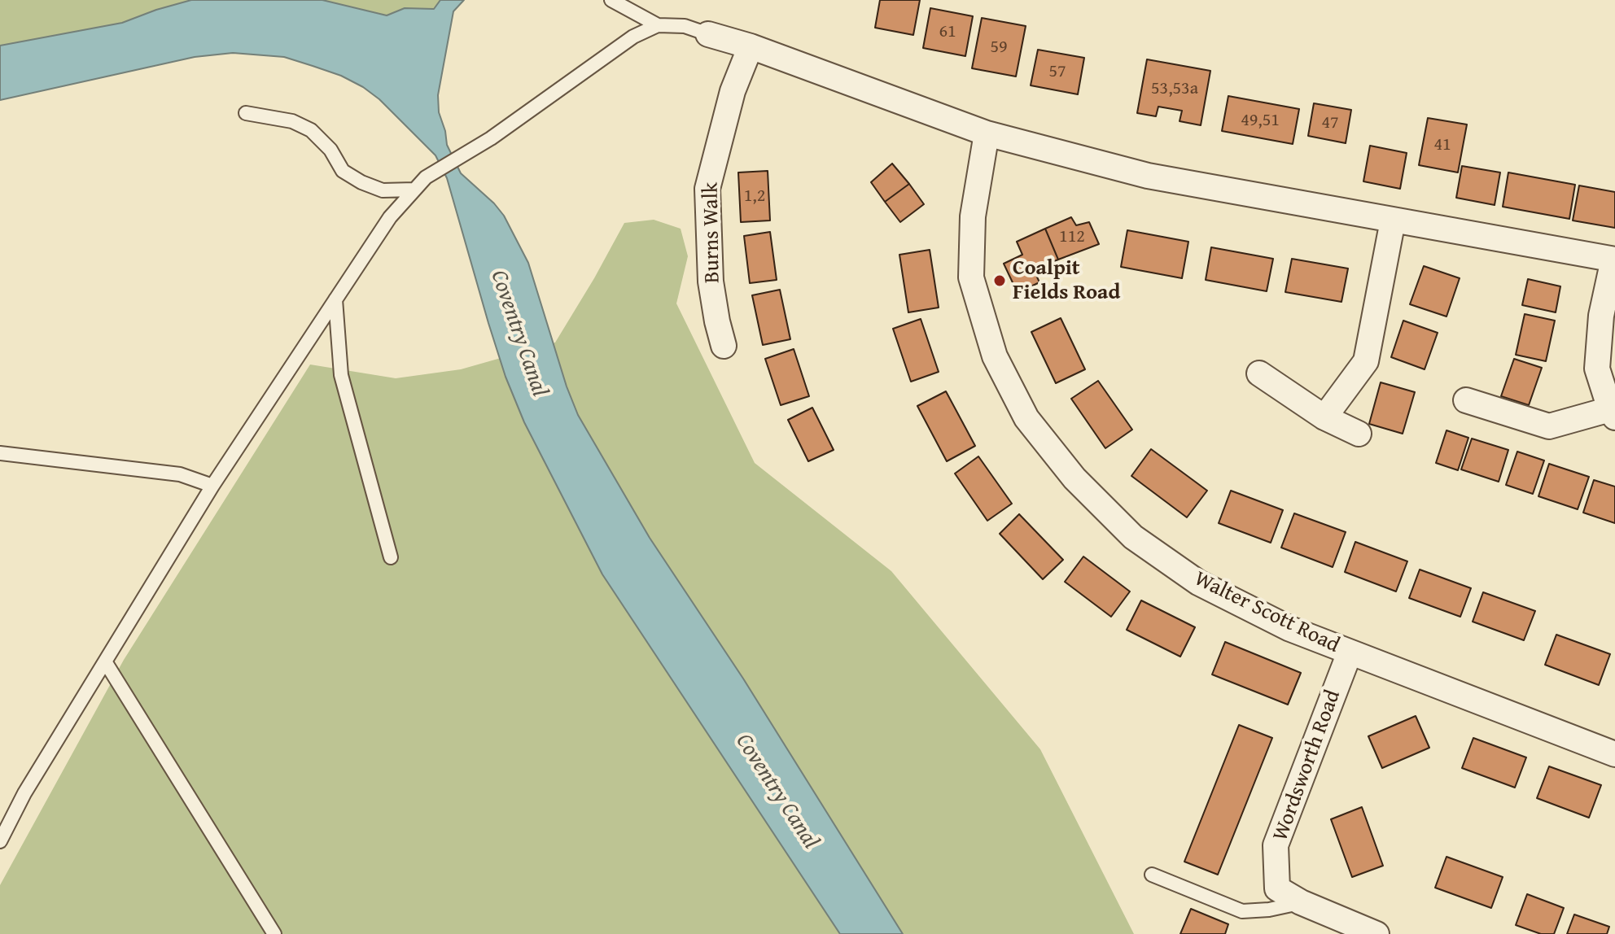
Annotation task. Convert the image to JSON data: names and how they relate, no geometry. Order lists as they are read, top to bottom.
{
  "streets": {
    "street": ["Burns Walk", "Walter Scott Road", "Wordsworth Road"]
  },
  "crossings": [
    ["Walter Scott Road", "Wordsworth Road"]
  ],
  "water": ["Coventry Canal"],
  "places": ["Coalpit Fields Road"],
  "house_numbers": [
    "61",
    "59",
    "57",
    "53,53a",
    "49,51",
    "47",
    "41",
    "1,2",
    "112"
  ]
}
